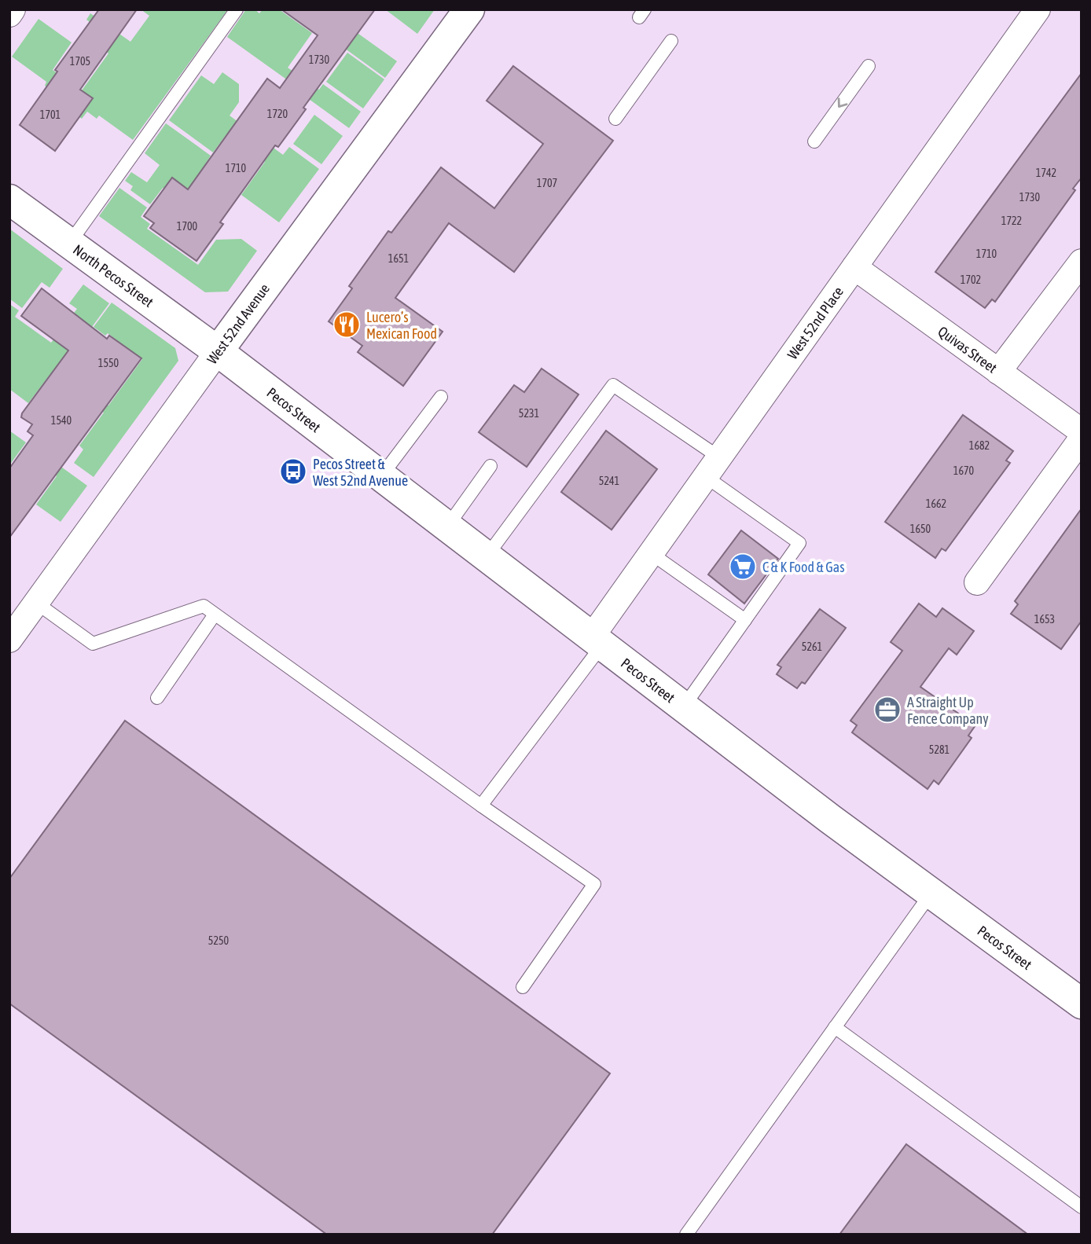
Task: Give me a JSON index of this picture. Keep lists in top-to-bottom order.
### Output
{
  "streets": {
    "main road": ["North Pecos Street", "West 52nd Avenue", "Pecos Street"],
    "street": ["West 52nd Place", "Quivas Street"]
  },
  "crossings": [
    ["North Pecos Street", "West 52nd Avenue"],
    ["North Pecos Street", "Pecos Street"],
    ["West 52nd Place", "Quivas Street"],
    ["West 52nd Place", "Pecos Street"],
    ["West 52nd Avenue", "Pecos Street"]
  ],
  "places": {
    "restaurant": ["Lucero’s Mexican Food"],
    "bus stop": ["Pecos Street & West 52nd Avenue"],
    "supermarket": ["C & K Food & Gas"],
    "office": ["A Straight Up Fence Company"]
  },
  "house_numbers": [
    "1730",
    "1705",
    "1720",
    "1701",
    "1710",
    "1742",
    "1707",
    "1730",
    "1722",
    "1700",
    "1710",
    "1651",
    "1702",
    "1550",
    "5231",
    "1540",
    "1682",
    "1670",
    "5241",
    "1662",
    "1650",
    "1653",
    "5261",
    "5281",
    "5250"
  ]
}
